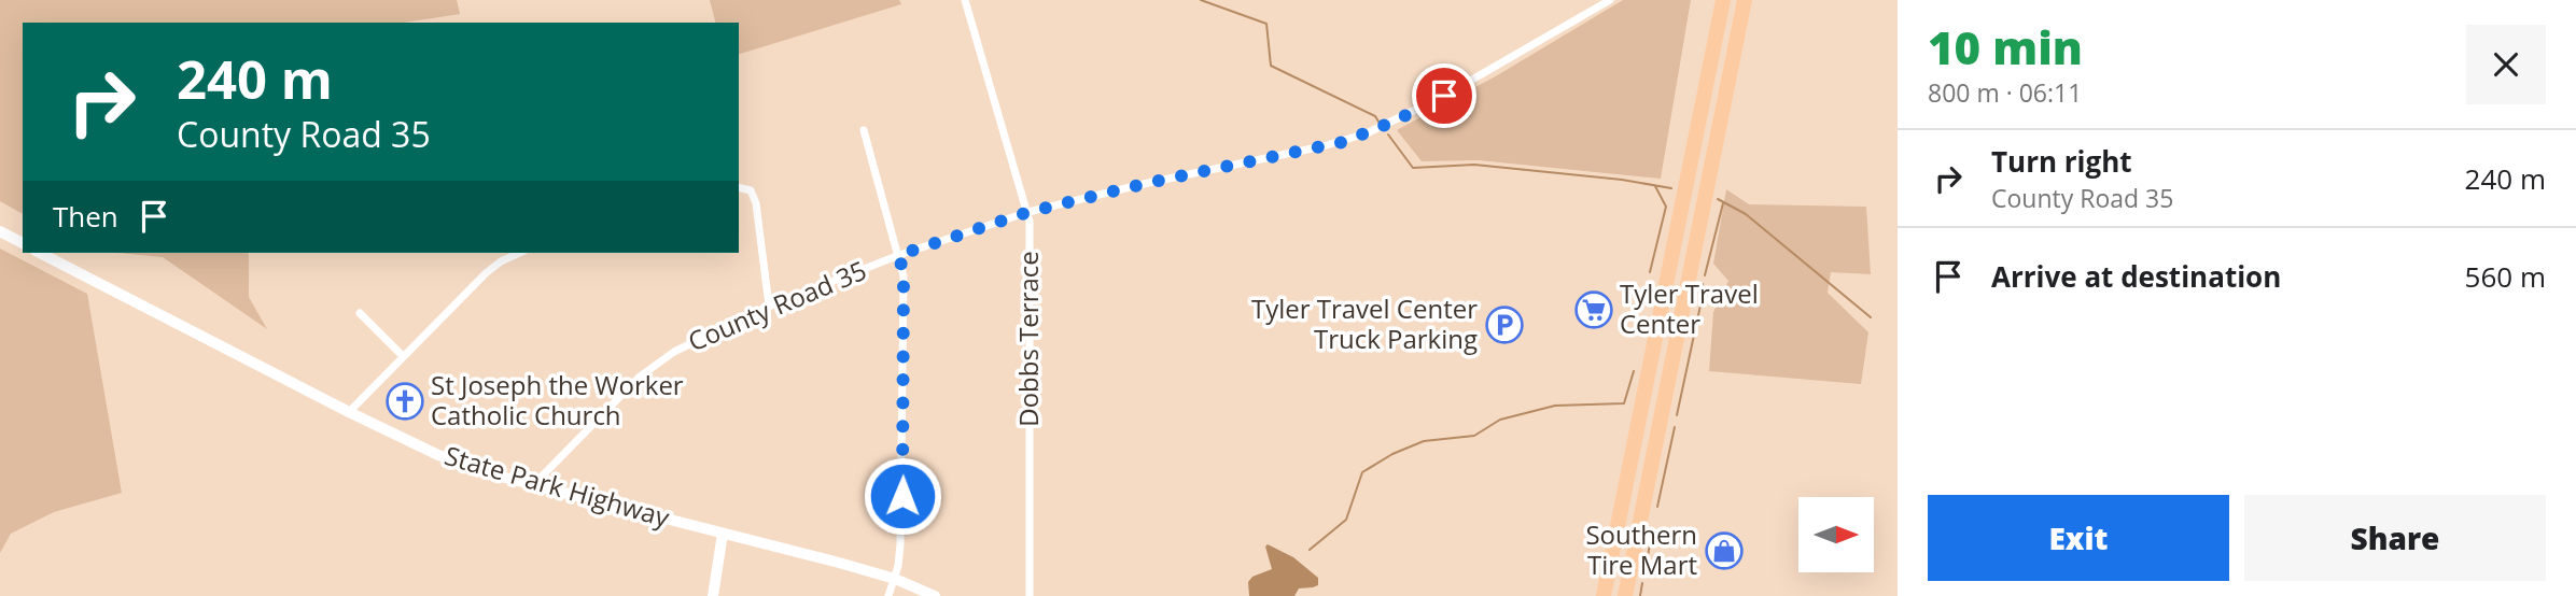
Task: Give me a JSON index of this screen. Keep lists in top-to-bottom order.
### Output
{
  "streets": {
    "main road": ["State Park Highway"],
    "street": ["County Road 35", "Dobbs Terrace"]
  },
  "crossings": [
    ["County Road 35", "Dobbs Terrace"],
    ["County Road 35", "State Park Highway"]
  ],
  "places": {
    "supermarket": ["Tyler Travel Center"],
    "parking": ["Tyler Travel Center Truck Parking"],
    "church": ["St Joseph the Worker Catholic Church"],
    "shop": ["Southern Tire Mart"]
  },
  "north": "right",
  "page": {
    "heading": ["10 min", "800 m · 06:11"],
    "turn": ["240 m", "County Road 35"],
    "list": [
      {
        "name": "Turn right",
        "note": "County Road 35",
        "value": "240 m"
      },
      {
        "name": "Arrive at destination",
        "value": "560 m"
      }
    ],
    "then": "Then",
    "buttons": ["Exit", "Share"]
  }
}
